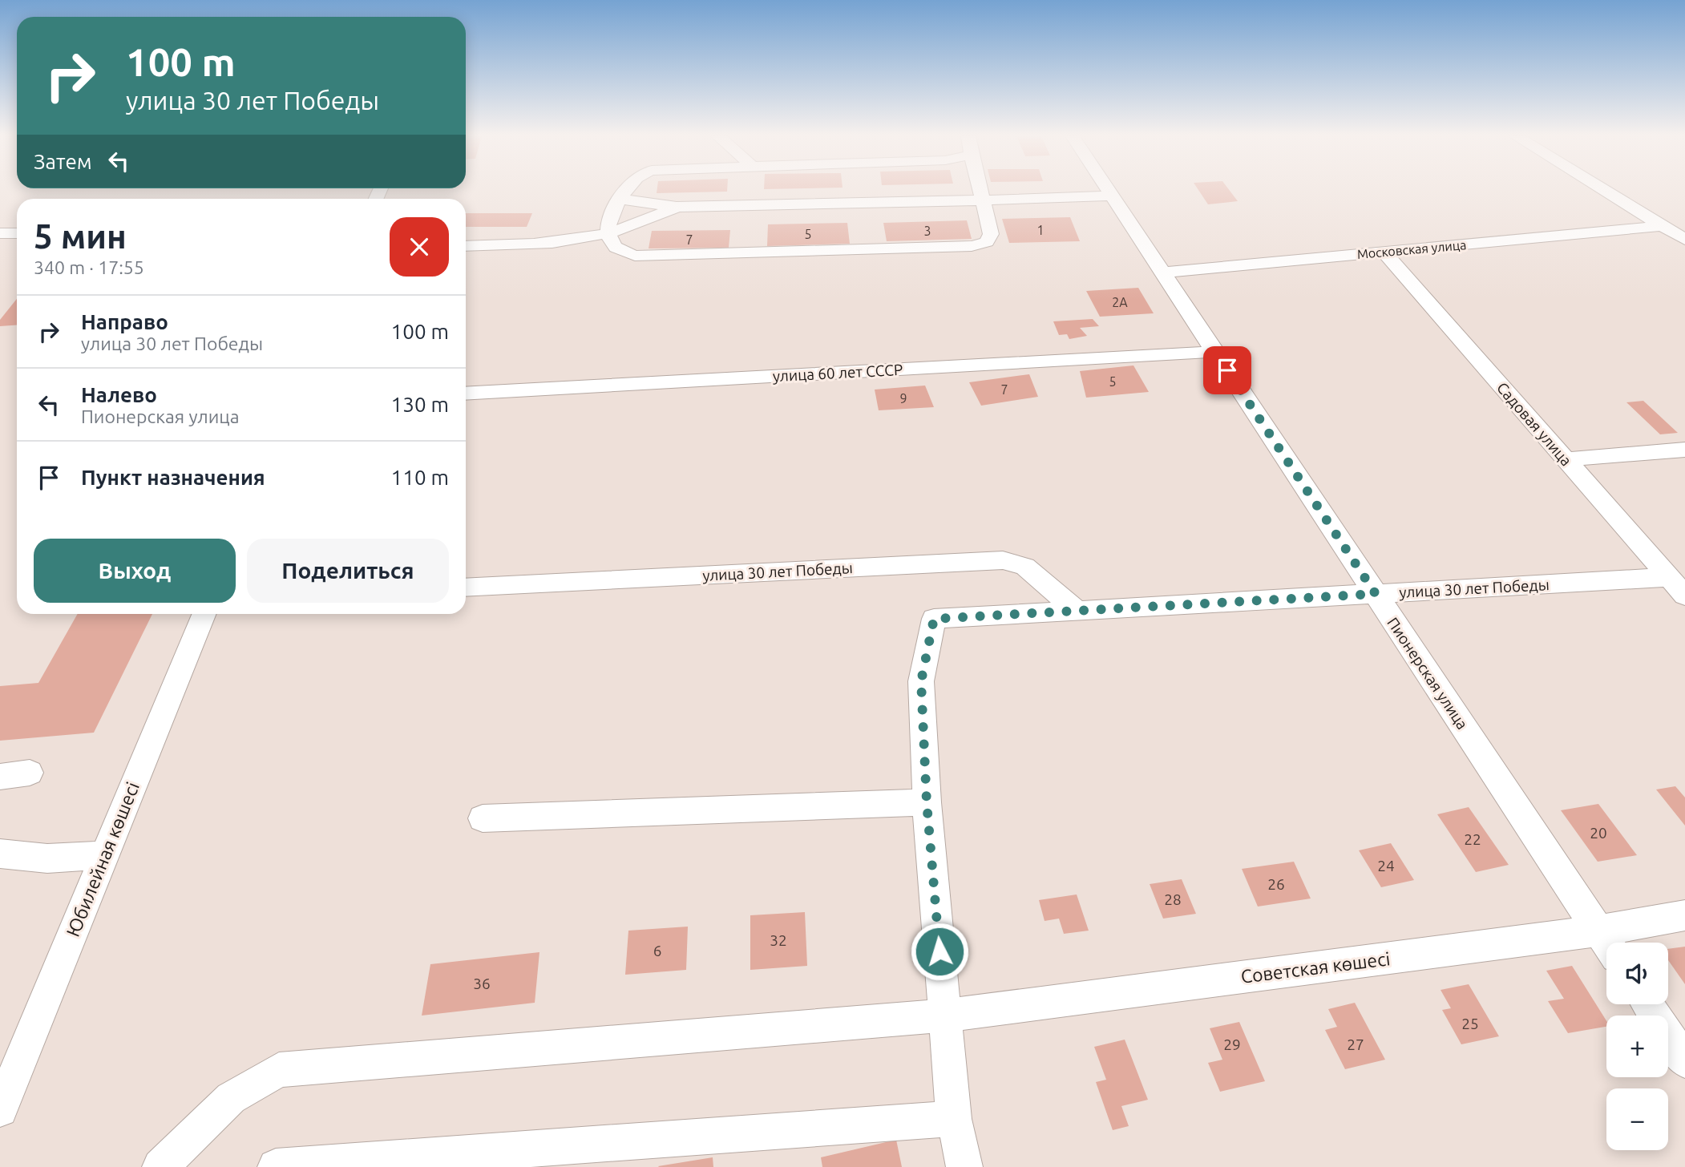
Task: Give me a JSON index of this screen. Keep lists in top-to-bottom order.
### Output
{
  "streets": {
    "street": [
      "Московская улица",
      "улица 60 лет СССР",
      "Садовая улица",
      "улица 30 лет Победы",
      "Пионерская улица",
      "Юбилейная көшесі",
      "Советская көшесі"
    ]
  },
  "crossings": [
    ["Московская улица", "Садовая улица"],
    ["Московская улица", "Пионерская улица"],
    ["улица 60 лет СССР", "Пионерская улица"],
    ["Садовая улица", "улица 30 лет Победы"],
    ["улица 30 лет Победы", "Пионерская улица"],
    ["Пионерская улица", "Советская көшесі"]
  ],
  "house_numbers": [
    "1",
    "3",
    "5",
    "7",
    "2А",
    "5",
    "7",
    "9",
    "20",
    "22",
    "24",
    "26",
    "28",
    "32",
    "6",
    "36",
    "25",
    "29",
    "27"
  ],
  "page": {
    "turn": ["100 m", "улица 30 лет Победы"],
    "then": "Затем",
    "heading": ["5 мин", "340 m · 17:55"],
    "list": [
      {
        "name": "Направо",
        "note": "улица 30 лет Победы",
        "value": "100 m"
      },
      {
        "name": "Налево",
        "note": "Пионерская улица",
        "value": "130 m"
      },
      {
        "name": "Пункт назначения",
        "value": "110 m"
      }
    ],
    "buttons": ["Выход", "Поделиться"],
    "map_buttons": ["+", "−"]
  }
}
